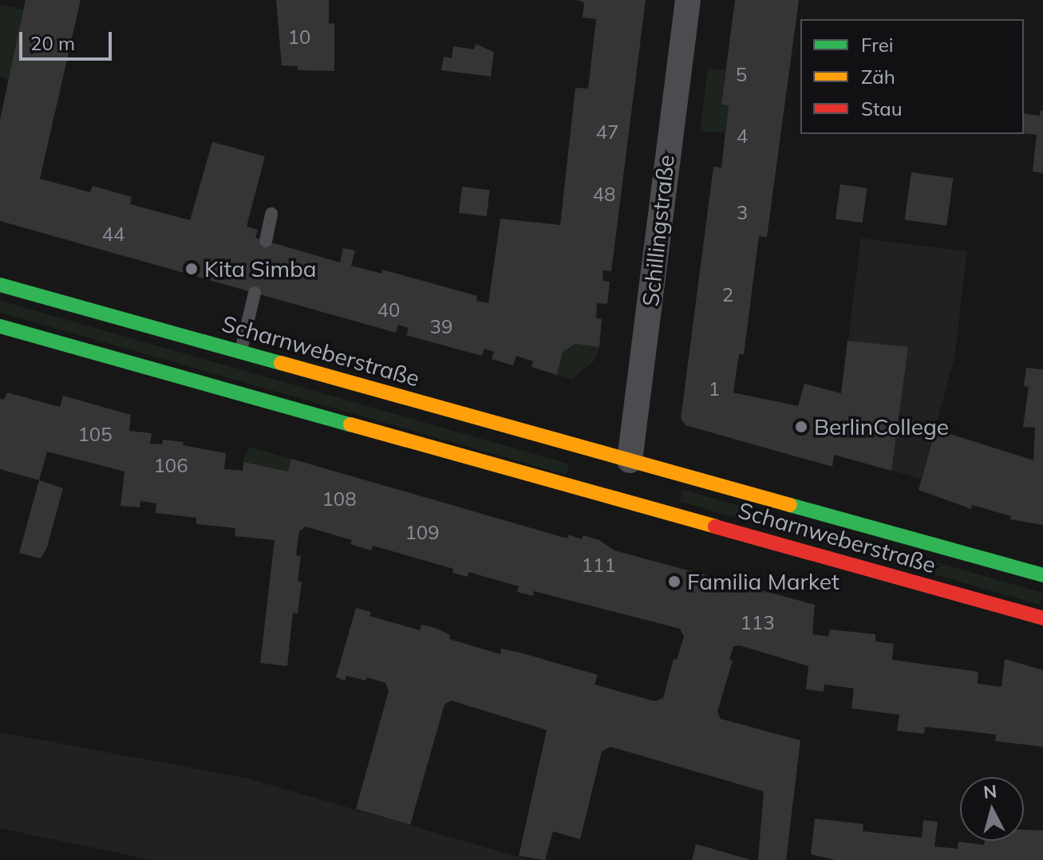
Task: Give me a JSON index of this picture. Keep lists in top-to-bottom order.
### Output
{
  "streets": {
    "main road": ["Scharnweberstraße"],
    "street": ["Schillingstraße"]
  },
  "crossings": [
    ["Schillingstraße", "Scharnweberstraße"]
  ],
  "places": ["Kita Simba", "BerlinCollege", "Familia Market"],
  "house_numbers": [
    "10",
    "5",
    "47",
    "4",
    "48",
    "3",
    "44",
    "2",
    "40",
    "39",
    "1",
    "105",
    "106",
    "108",
    "109",
    "111",
    "113"
  ],
  "legend": ["Frei", "Zäh", "Stau"],
  "scale_bar": "20 m",
  "north": "top"
}
